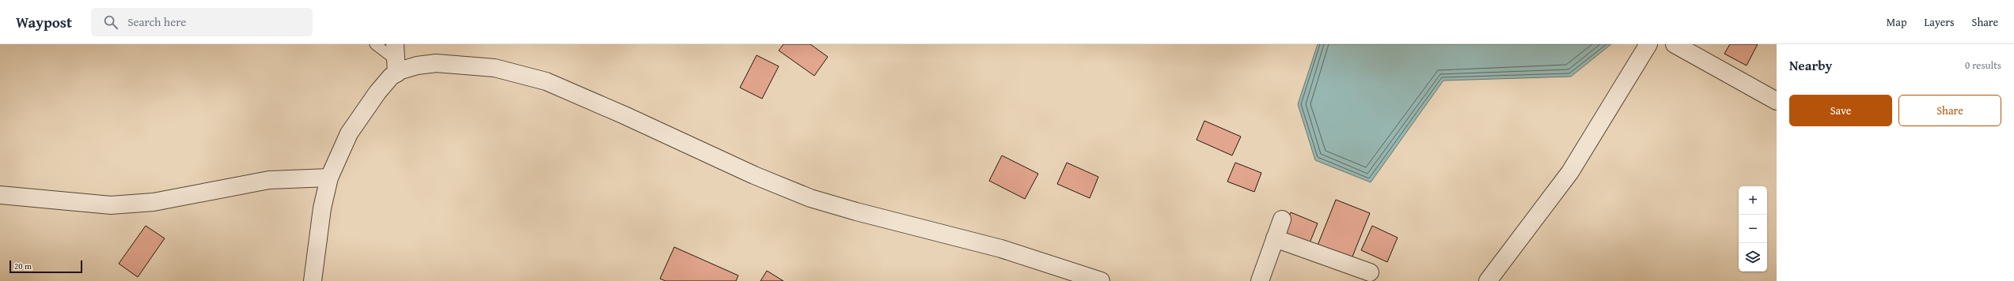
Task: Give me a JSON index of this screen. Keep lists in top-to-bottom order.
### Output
{
  "scale_bar": "20 m",
  "page": {
    "header": "Waypost",
    "search": "Search here",
    "nav": ["Map", "Layers", "Share"],
    "heading": ["Nearby", "0 results"],
    "buttons": ["Save", "Share"],
    "map_buttons": ["+", "−"],
    "scale": "20 m"
  }
}
